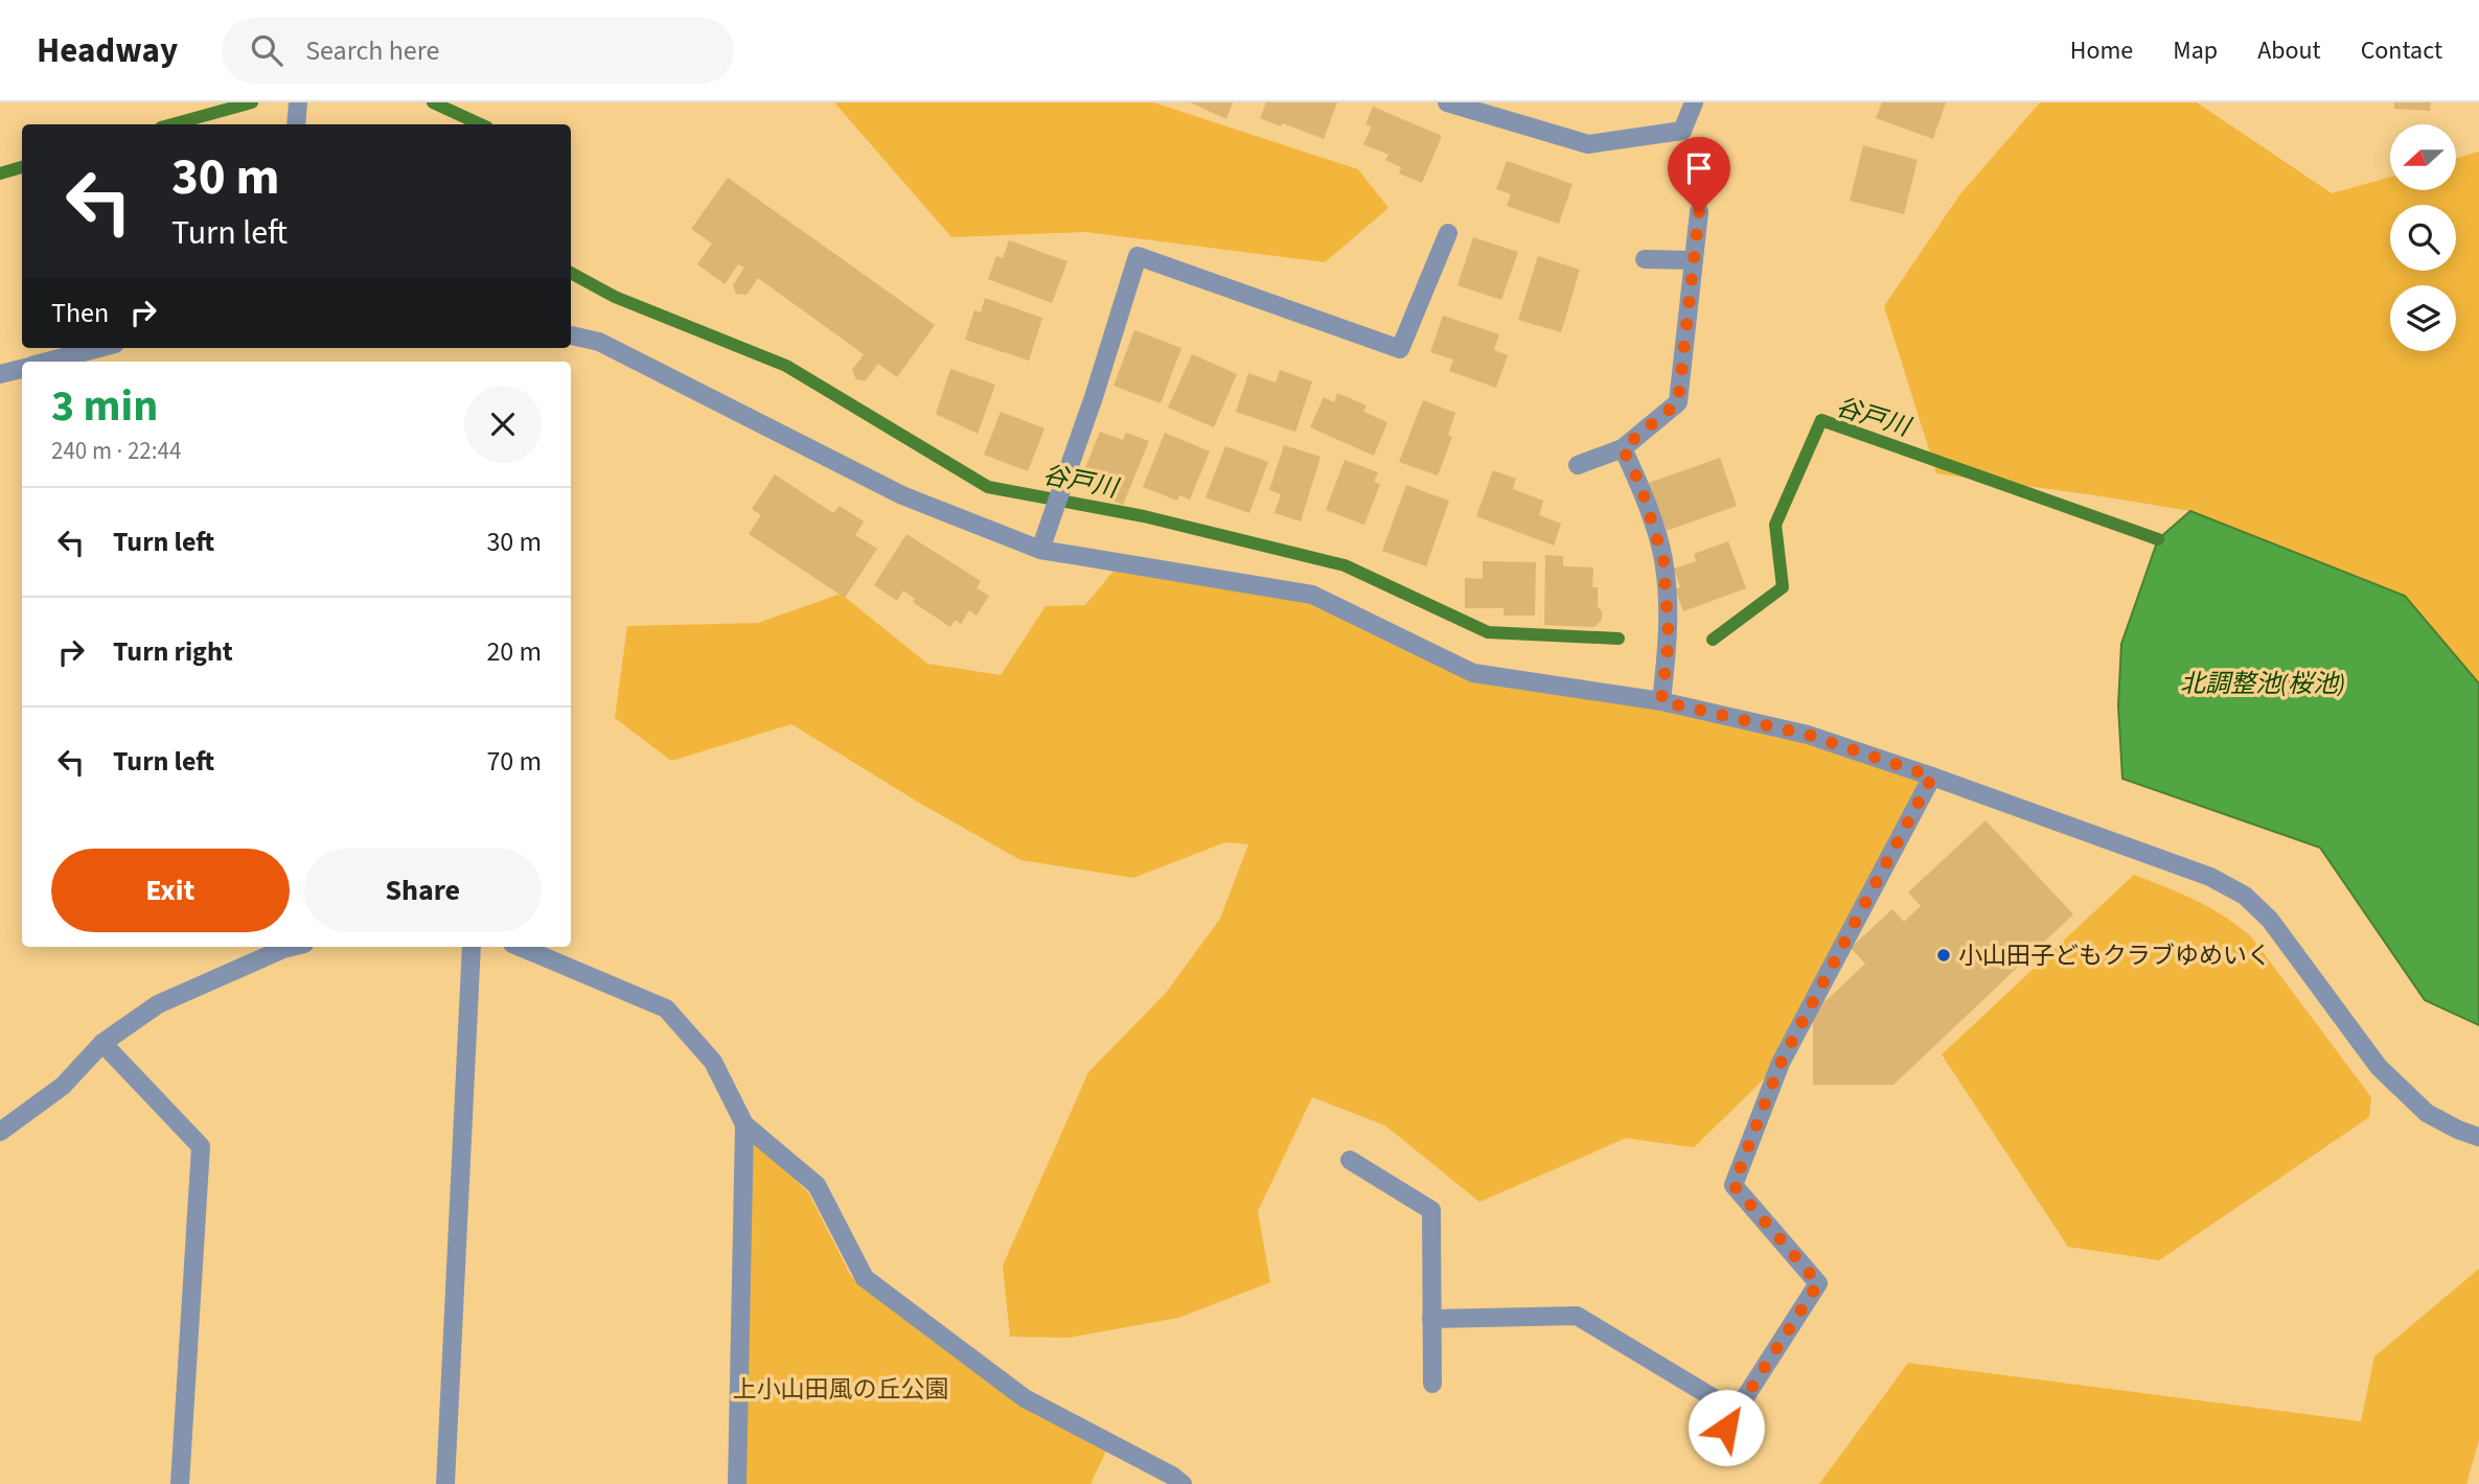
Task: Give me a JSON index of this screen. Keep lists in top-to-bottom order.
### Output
{
  "water": ["谷戸川", "北調整池(桜池)"],
  "parks": ["上小山田風の丘公園"],
  "places": ["小山田子どもクラブゆめいく"],
  "north": "left",
  "page": {
    "header": "Headway",
    "search": "Search here",
    "nav": [
      "Home",
      "Map",
      "About",
      "Contact"
    ],
    "turn": ["30 m", "Turn left"],
    "then": "Then",
    "heading": ["3 min", "240 m · 22:44"],
    "list": [
      {
        "name": "Turn left",
        "value": "30 m"
      },
      {
        "name": "Turn right",
        "value": "20 m"
      },
      {
        "name": "Turn left",
        "value": "70 m"
      }
    ],
    "buttons": ["Exit", "Share"]
  }
}
